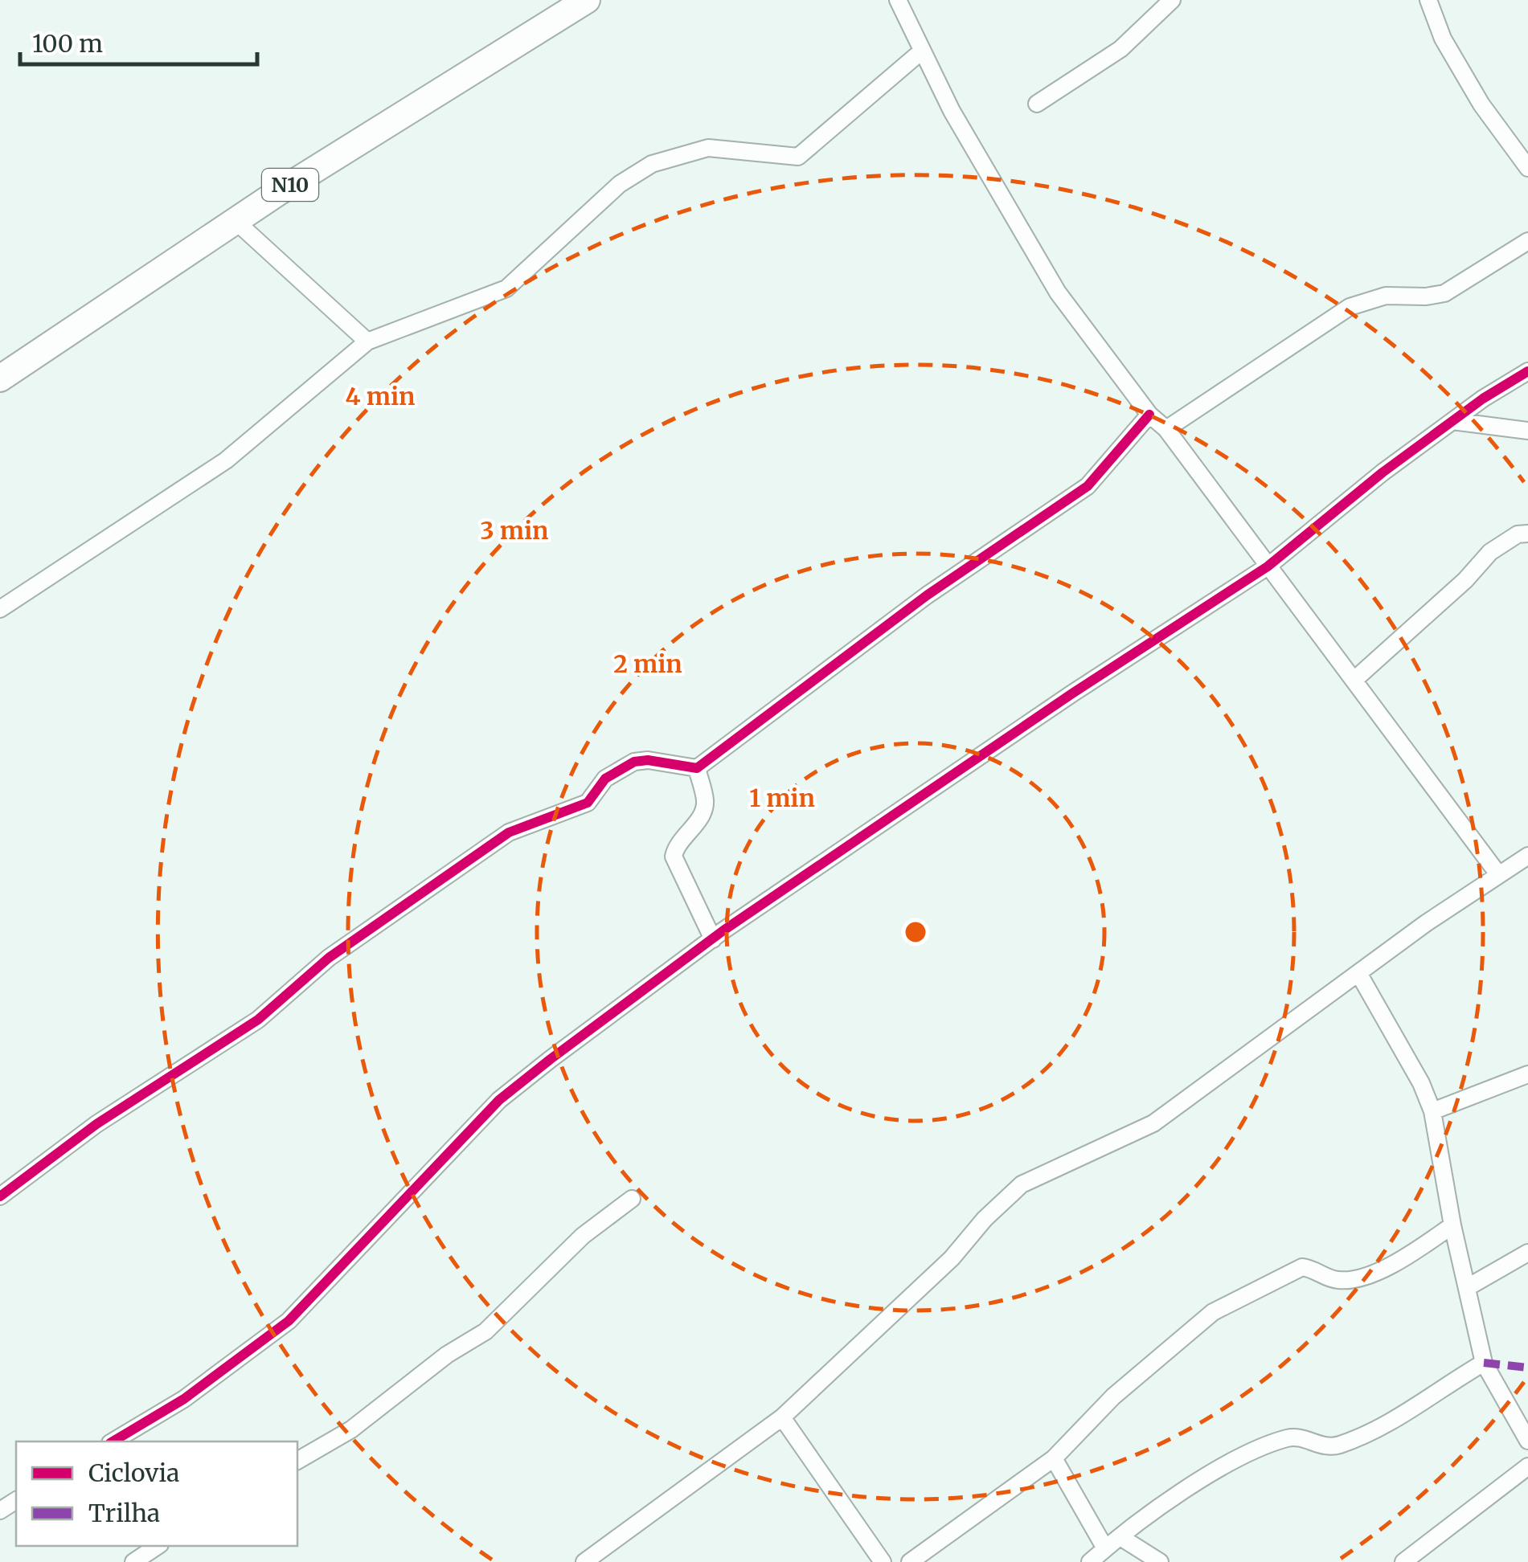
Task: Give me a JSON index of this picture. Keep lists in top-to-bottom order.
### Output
{
  "streets": {
    "main road": ["N10"]
  },
  "legend": ["Ciclovia", "Trilha"],
  "scale_bar": "100 m",
  "rings": [
    "4 min",
    "3 min",
    "2 min",
    "1 min"
  ]
}
